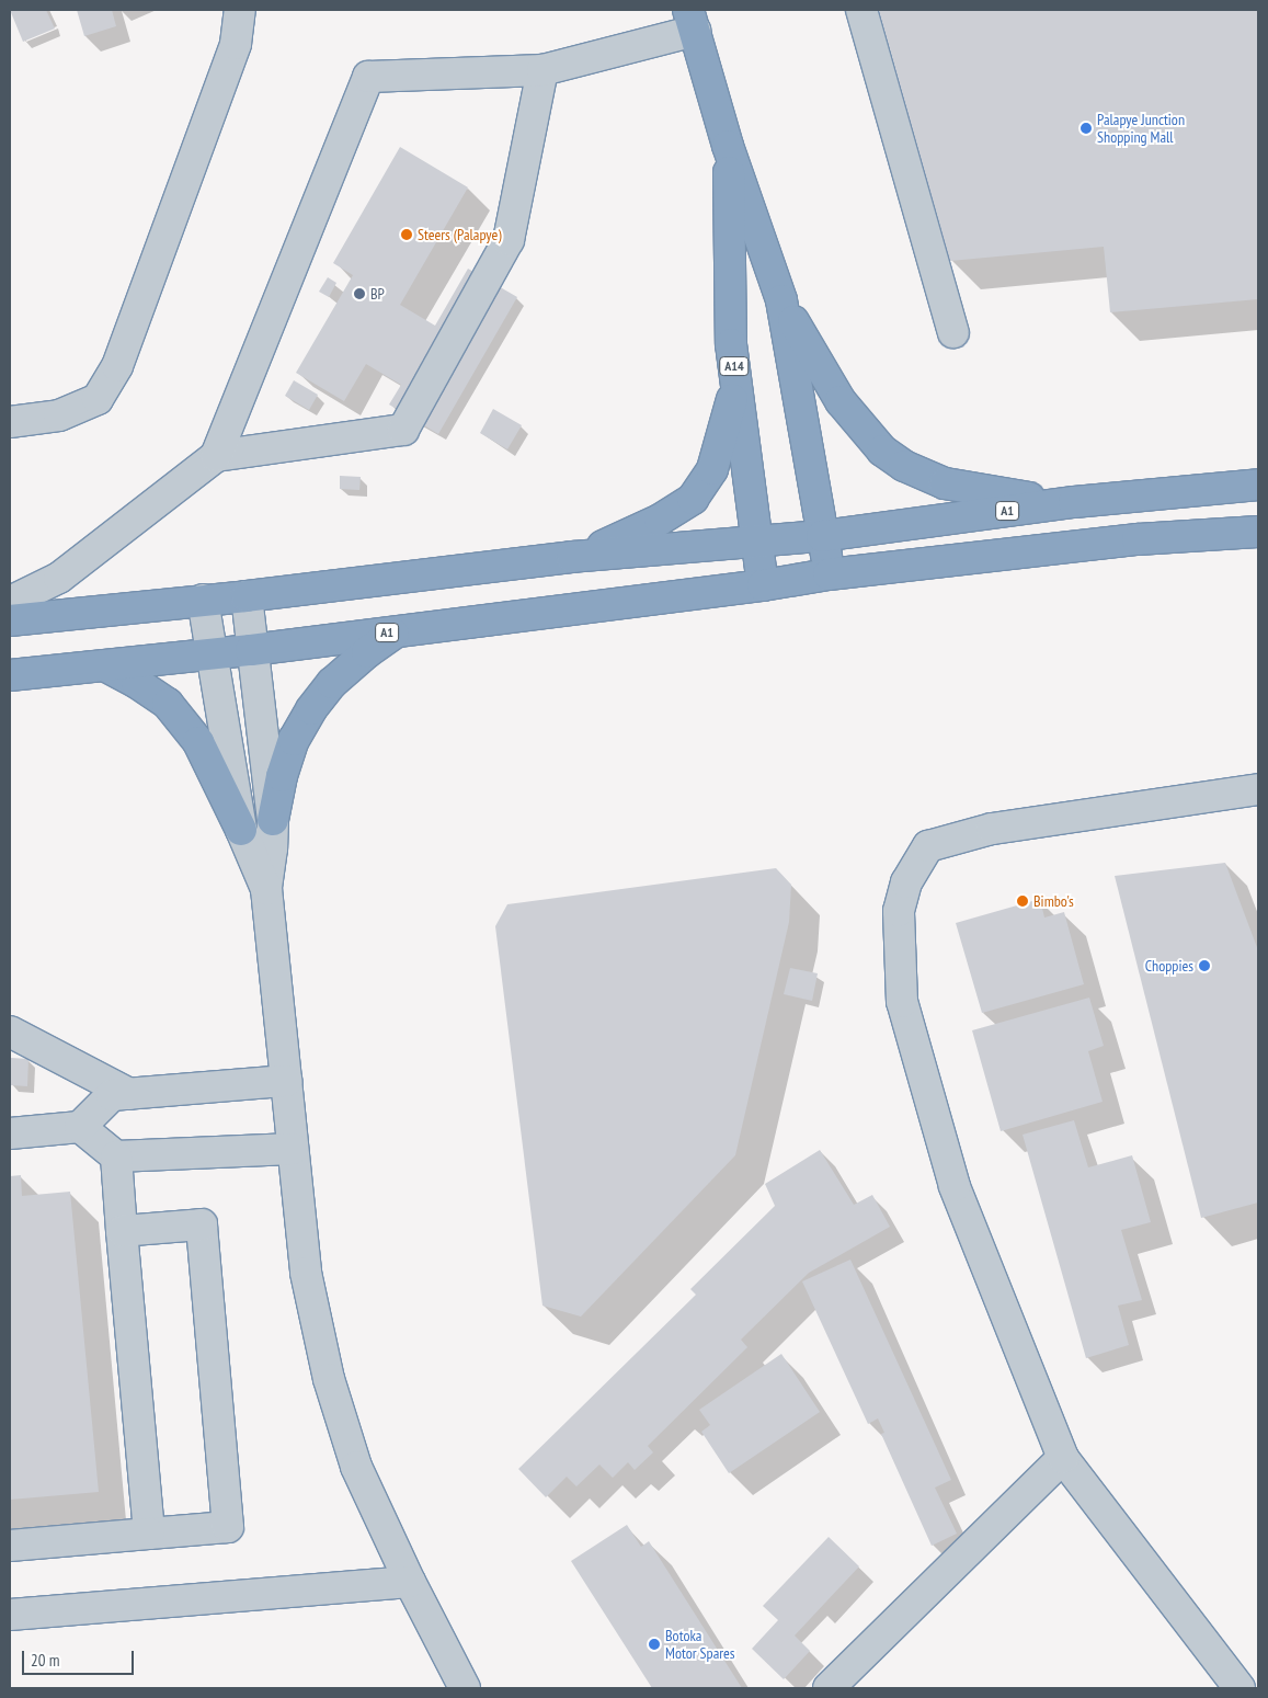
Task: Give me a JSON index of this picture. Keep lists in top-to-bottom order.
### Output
{
  "streets": {
    "highway": ["A14", "A1"]
  },
  "crossings": [
    ["A14", "A1"]
  ],
  "places": [
    "Palapye Junction Shopping Mall",
    "Steers (Palapye)",
    "BP",
    "Bimbo's",
    "Choppies",
    "Botoka Motor Spares"
  ],
  "scale_bar": "20 m"
}
